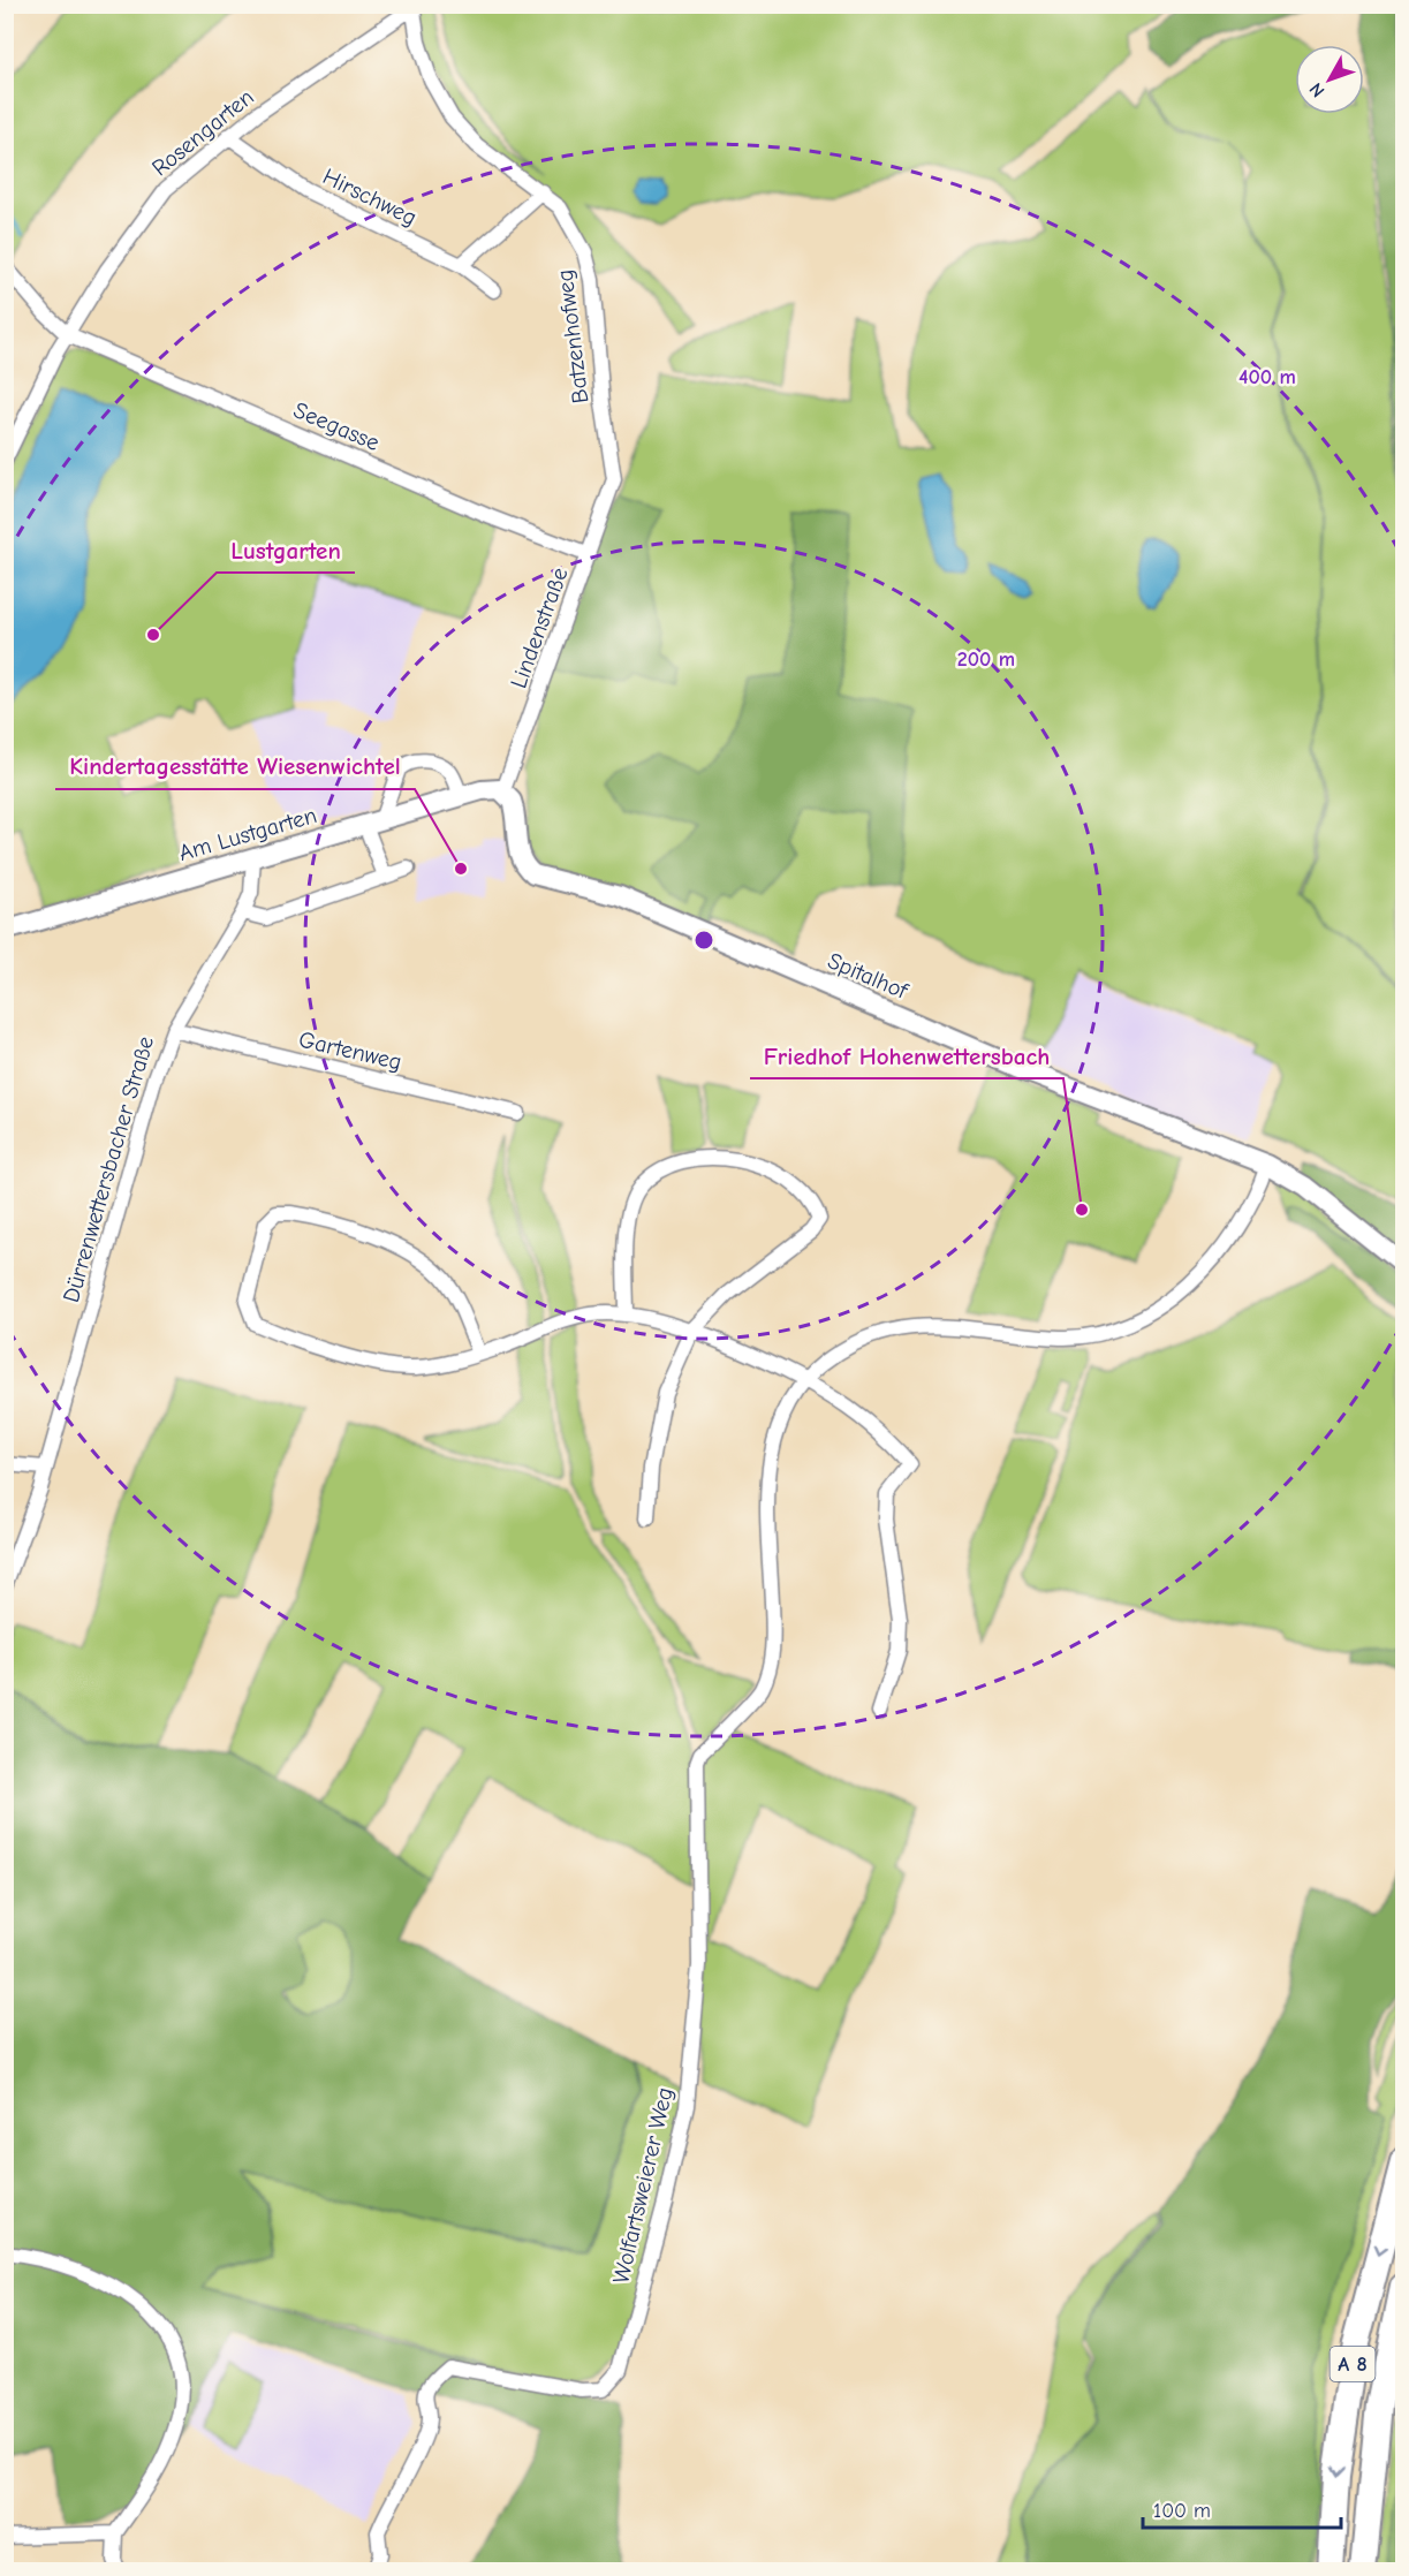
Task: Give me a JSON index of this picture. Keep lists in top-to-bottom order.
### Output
{
  "streets": {
    "highway": ["A 8"],
    "street": [
      "Rosengarten",
      "Hirschweg",
      "Batzenhofweg",
      "Seegasse",
      "Lindenstraße",
      "Am Lustgarten",
      "Spitalhof",
      "Gartenweg",
      "Dürrenwettersbacher Straße",
      "Wolfartsweierer Weg"
    ]
  },
  "crossings": [
    ["Rosengarten", "Hirschweg"],
    ["Rosengarten", "Batzenhofweg"],
    ["Rosengarten", "Seegasse"],
    ["Batzenhofweg", "Lindenstraße"],
    ["Seegasse", "Lindenstraße"],
    ["Lindenstraße", "Am Lustgarten"],
    ["Lindenstraße", "Spitalhof"],
    ["Am Lustgarten", "Spitalhof"],
    ["Am Lustgarten", "Dürrenwettersbacher Straße"],
    ["Gartenweg", "Dürrenwettersbacher Straße"]
  ],
  "places": ["Lustgarten", "Kindertagesstätte Wiesenwichtel", "Friedhof Hohenwettersbach"],
  "scale_bar": "100 m",
  "north": "bottom left",
  "rings": ["400 m", "200 m"]
}
